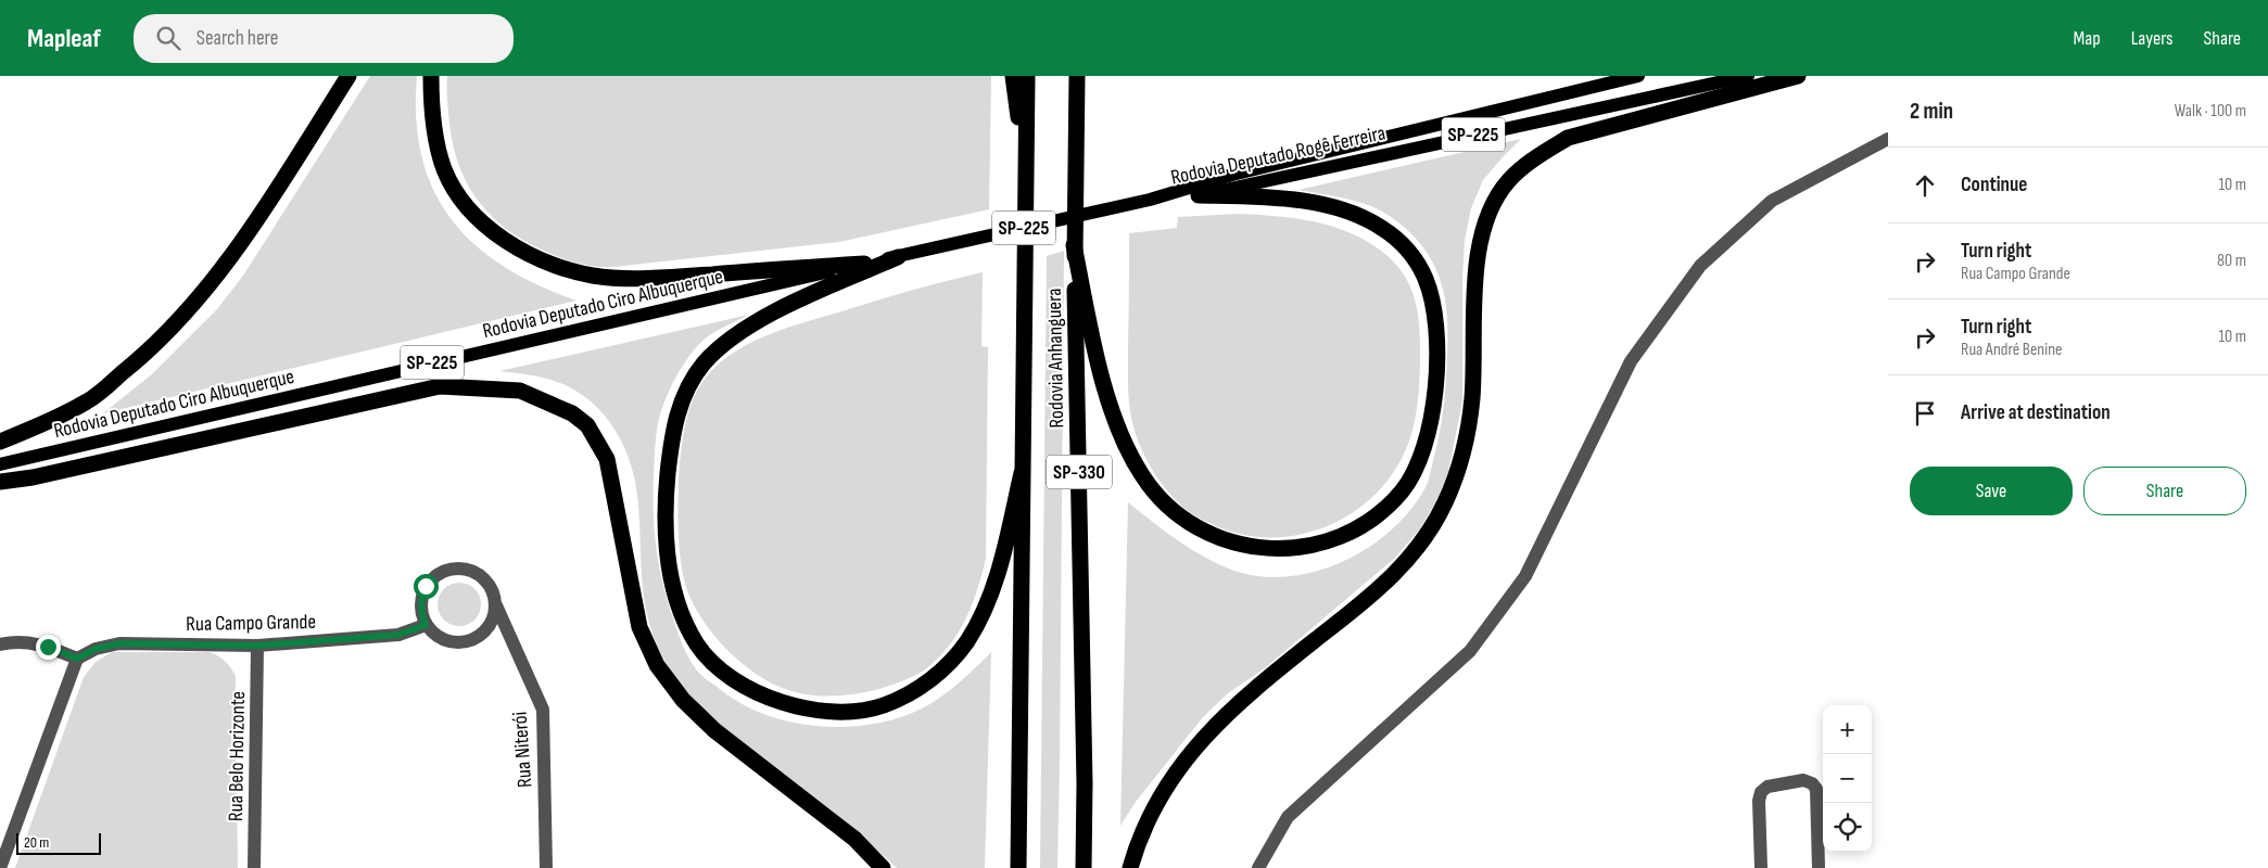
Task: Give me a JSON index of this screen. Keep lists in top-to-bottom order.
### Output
{
  "streets": {
    "highway": ["Rodovia Anhanguera", "SP-330"],
    "main road": ["SP-225", "Rodovia Deputado Rogê Ferreira", "Rodovia Deputado Ciro Albuquerque"],
    "street": ["Rua Campo Grande", "Rua Niterói", "Rua Belo Horizonte"]
  },
  "crossings": [
    ["SP-225", "Rodovia Deputado Rogê Ferreira"],
    ["SP-225", "Rodovia Deputado Ciro Albuquerque"],
    ["Rua Campo Grande", "Rua Niterói"],
    ["Rua Campo Grande", "Rua Belo Horizonte"]
  ],
  "scale_bar": "20 m",
  "page": {
    "header": "Mapleaf",
    "search": "Search here",
    "nav": ["Map", "Layers", "Share"],
    "heading": ["2 min", "Walk · 100 m"],
    "list": [
      ["Continue", "10 m"],
      ["Turn right", "Rua Campo Grande", "80 m"],
      ["Turn right", "Rua André Benine", "10 m"],
      "Arrive at destination"
    ],
    "buttons": ["Save", "Share"],
    "map_buttons": ["+", "−"],
    "scale": "20 m"
  }
}
